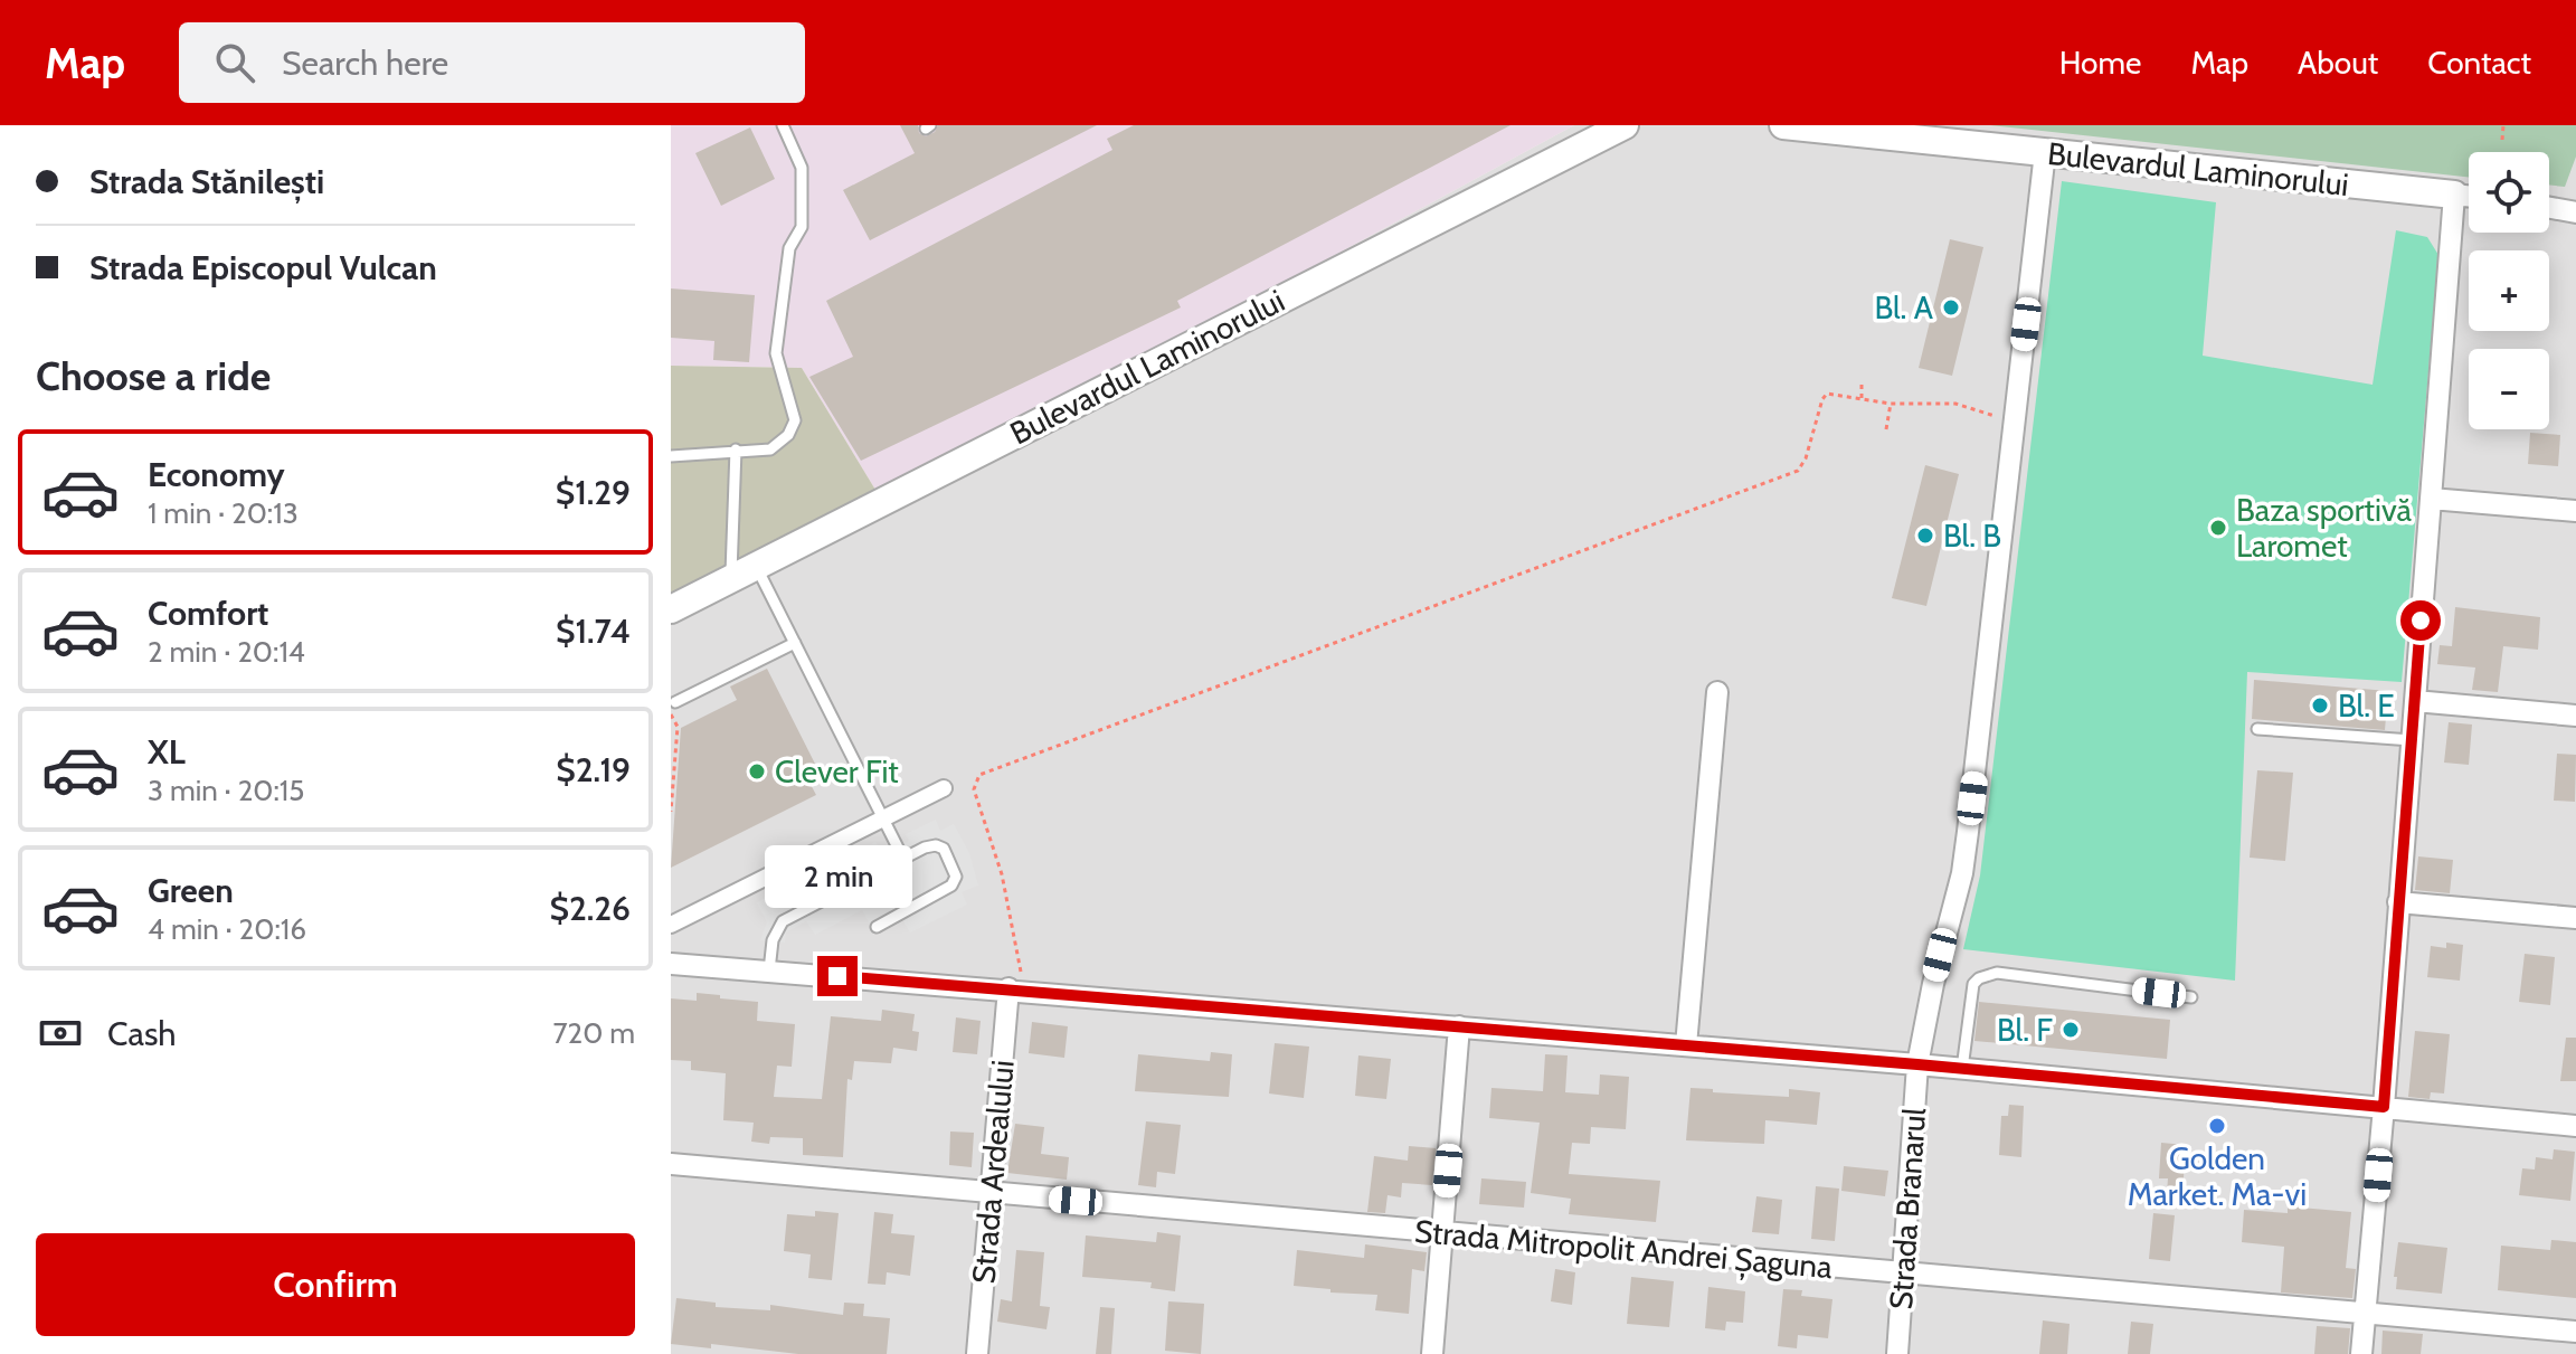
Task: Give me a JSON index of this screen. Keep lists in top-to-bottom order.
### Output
{
  "streets": {
    "street": [
      "Bulevardul Laminorului",
      "Strada Ardealului",
      "Strada Branarul",
      "Strada Mitropolit Andrei Șaguna"
    ]
  },
  "crossings": [
    ["Bulevardul Laminorului", "Strada Branarul"],
    ["Strada Ardealului", "Strada Mitropolit Andrei Șaguna"],
    ["Strada Branarul", "Strada Mitropolit Andrei Șaguna"]
  ],
  "places": [
    "Bl. A",
    "Baza sportivă Laromet",
    "Bl. B",
    "Bl. E",
    "Clever Fit",
    "Bl. F",
    "Golden Market. Ma-vi"
  ],
  "page": {
    "header": "Map",
    "search": "Search here",
    "nav": [
      "Home",
      "Map",
      "About",
      "Contact"
    ],
    "banner": ["Strada Stănilești", "Strada Episcopul Vulcan"],
    "map_buttons": ["+", "−"],
    "heading": "Choose a ride",
    "list": [
      {
        "name": "Economy",
        "note": "1 min · 20:13",
        "value": "$1.29"
      },
      {
        "name": "Comfort",
        "note": "2 min · 20:14",
        "value": "$1.74"
      },
      {
        "name": "XL",
        "note": "3 min · 20:15",
        "value": "$2.19"
      },
      {
        "name": "Green",
        "note": "4 min · 20:16",
        "value": "$2.26"
      }
    ],
    "bubble": "2 min",
    "pay": ["Cash", "720 m"],
    "buttons": "Confirm"
  }
}
